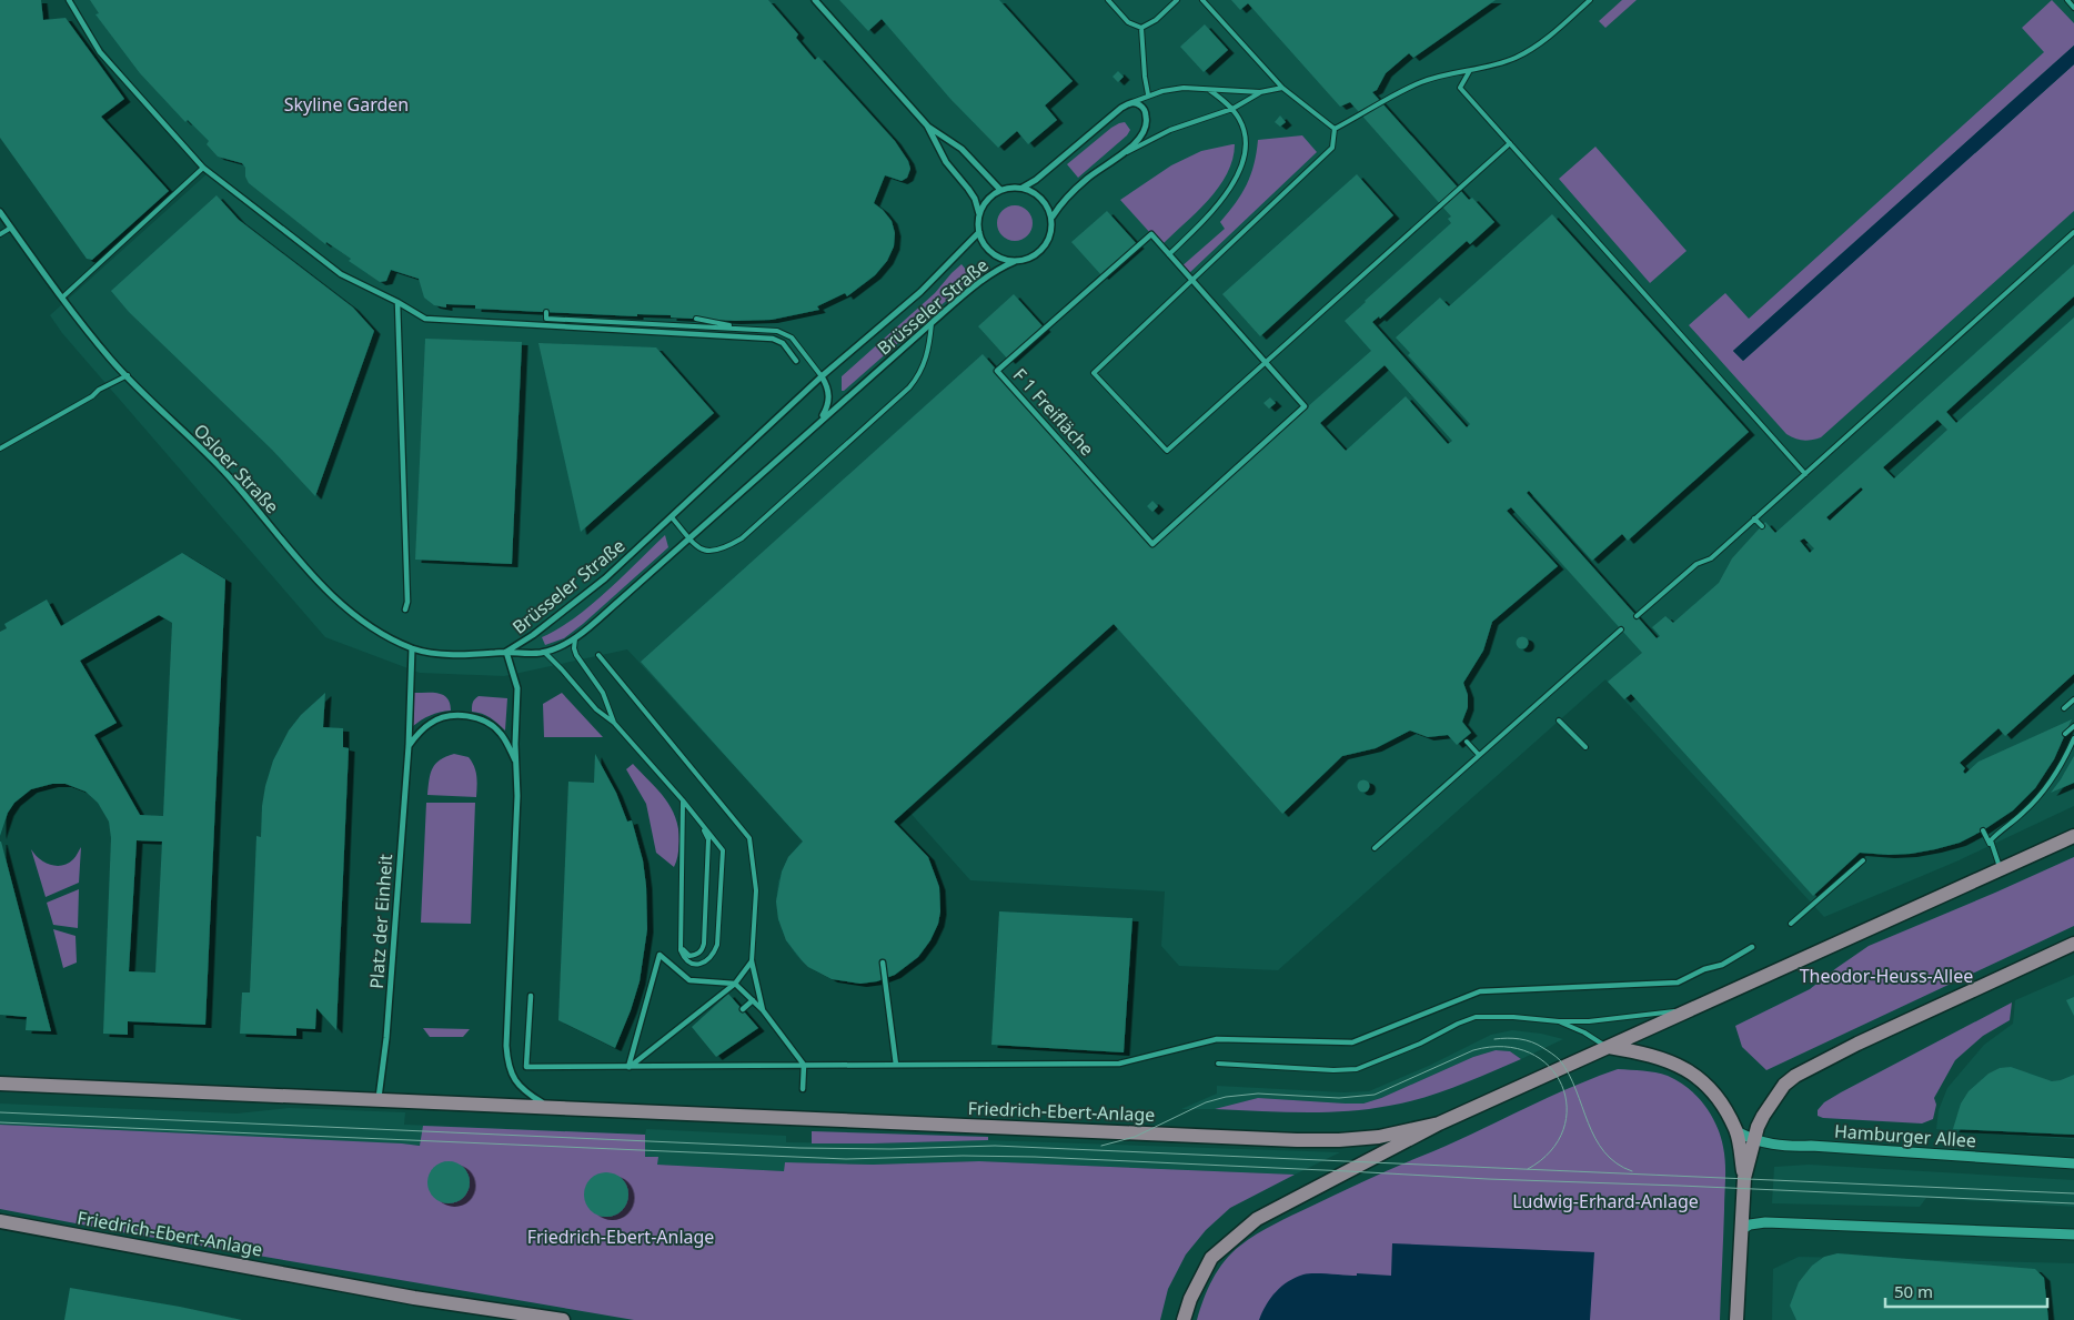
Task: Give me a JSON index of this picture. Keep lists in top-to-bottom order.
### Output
{
  "streets": {
    "main road": ["Friedrich-Ebert-Anlage"],
    "street": [
      "Brüsseler Straße",
      "F 1 Freifläche",
      "Osloer Straße",
      "Platz der Einheit",
      "Hamburger Allee"
    ]
  },
  "crossings": [
    ["Brüsseler Straße", "Osloer Straße"],
    ["Osloer Straße", "Platz der Einheit"],
    ["Platz der Einheit", "Friedrich-Ebert-Anlage"]
  ],
  "parks": [
    "Skyline Garden",
    "Theodor-Heuss-Allee",
    "Ludwig-Erhard-Anlage",
    "Friedrich-Ebert-Anlage"
  ],
  "scale_bar": "50 m"
}
